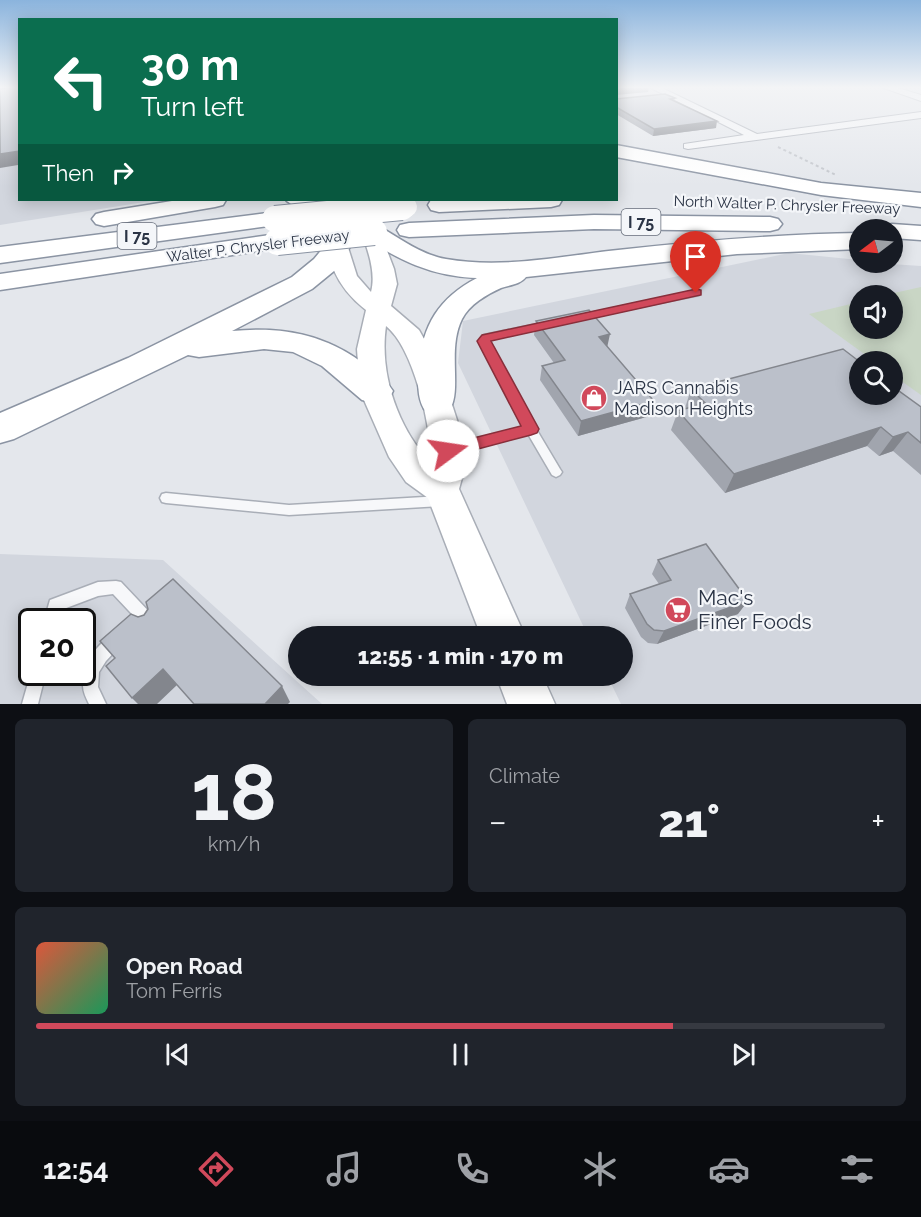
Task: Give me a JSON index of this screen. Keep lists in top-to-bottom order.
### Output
{
  "streets": {
    "highway": ["North Walter P. Chrysler Freeway", "I 75", "Walter P. Chrysler Freeway"]
  },
  "crossings": [
    ["I 75", "Walter P. Chrysler Freeway"]
  ],
  "places": {
    "shop": ["JARS Cannabis Madison Heights"],
    "supermarket": ["Mac's Finer Foods"]
  },
  "north": "left",
  "page": {
    "turn": ["30 m", "Turn left"],
    "then": "Then",
    "limit": "20",
    "trip": "12:55 · 1 min · 170 m",
    "tile": [
      ["18", "km/h"],
      "Climate"
    ],
    "heat": ["−", "21°", "+"],
    "song": ["Open Road", "Tom Ferris"],
    "tabs": "12:54"
  }
}
